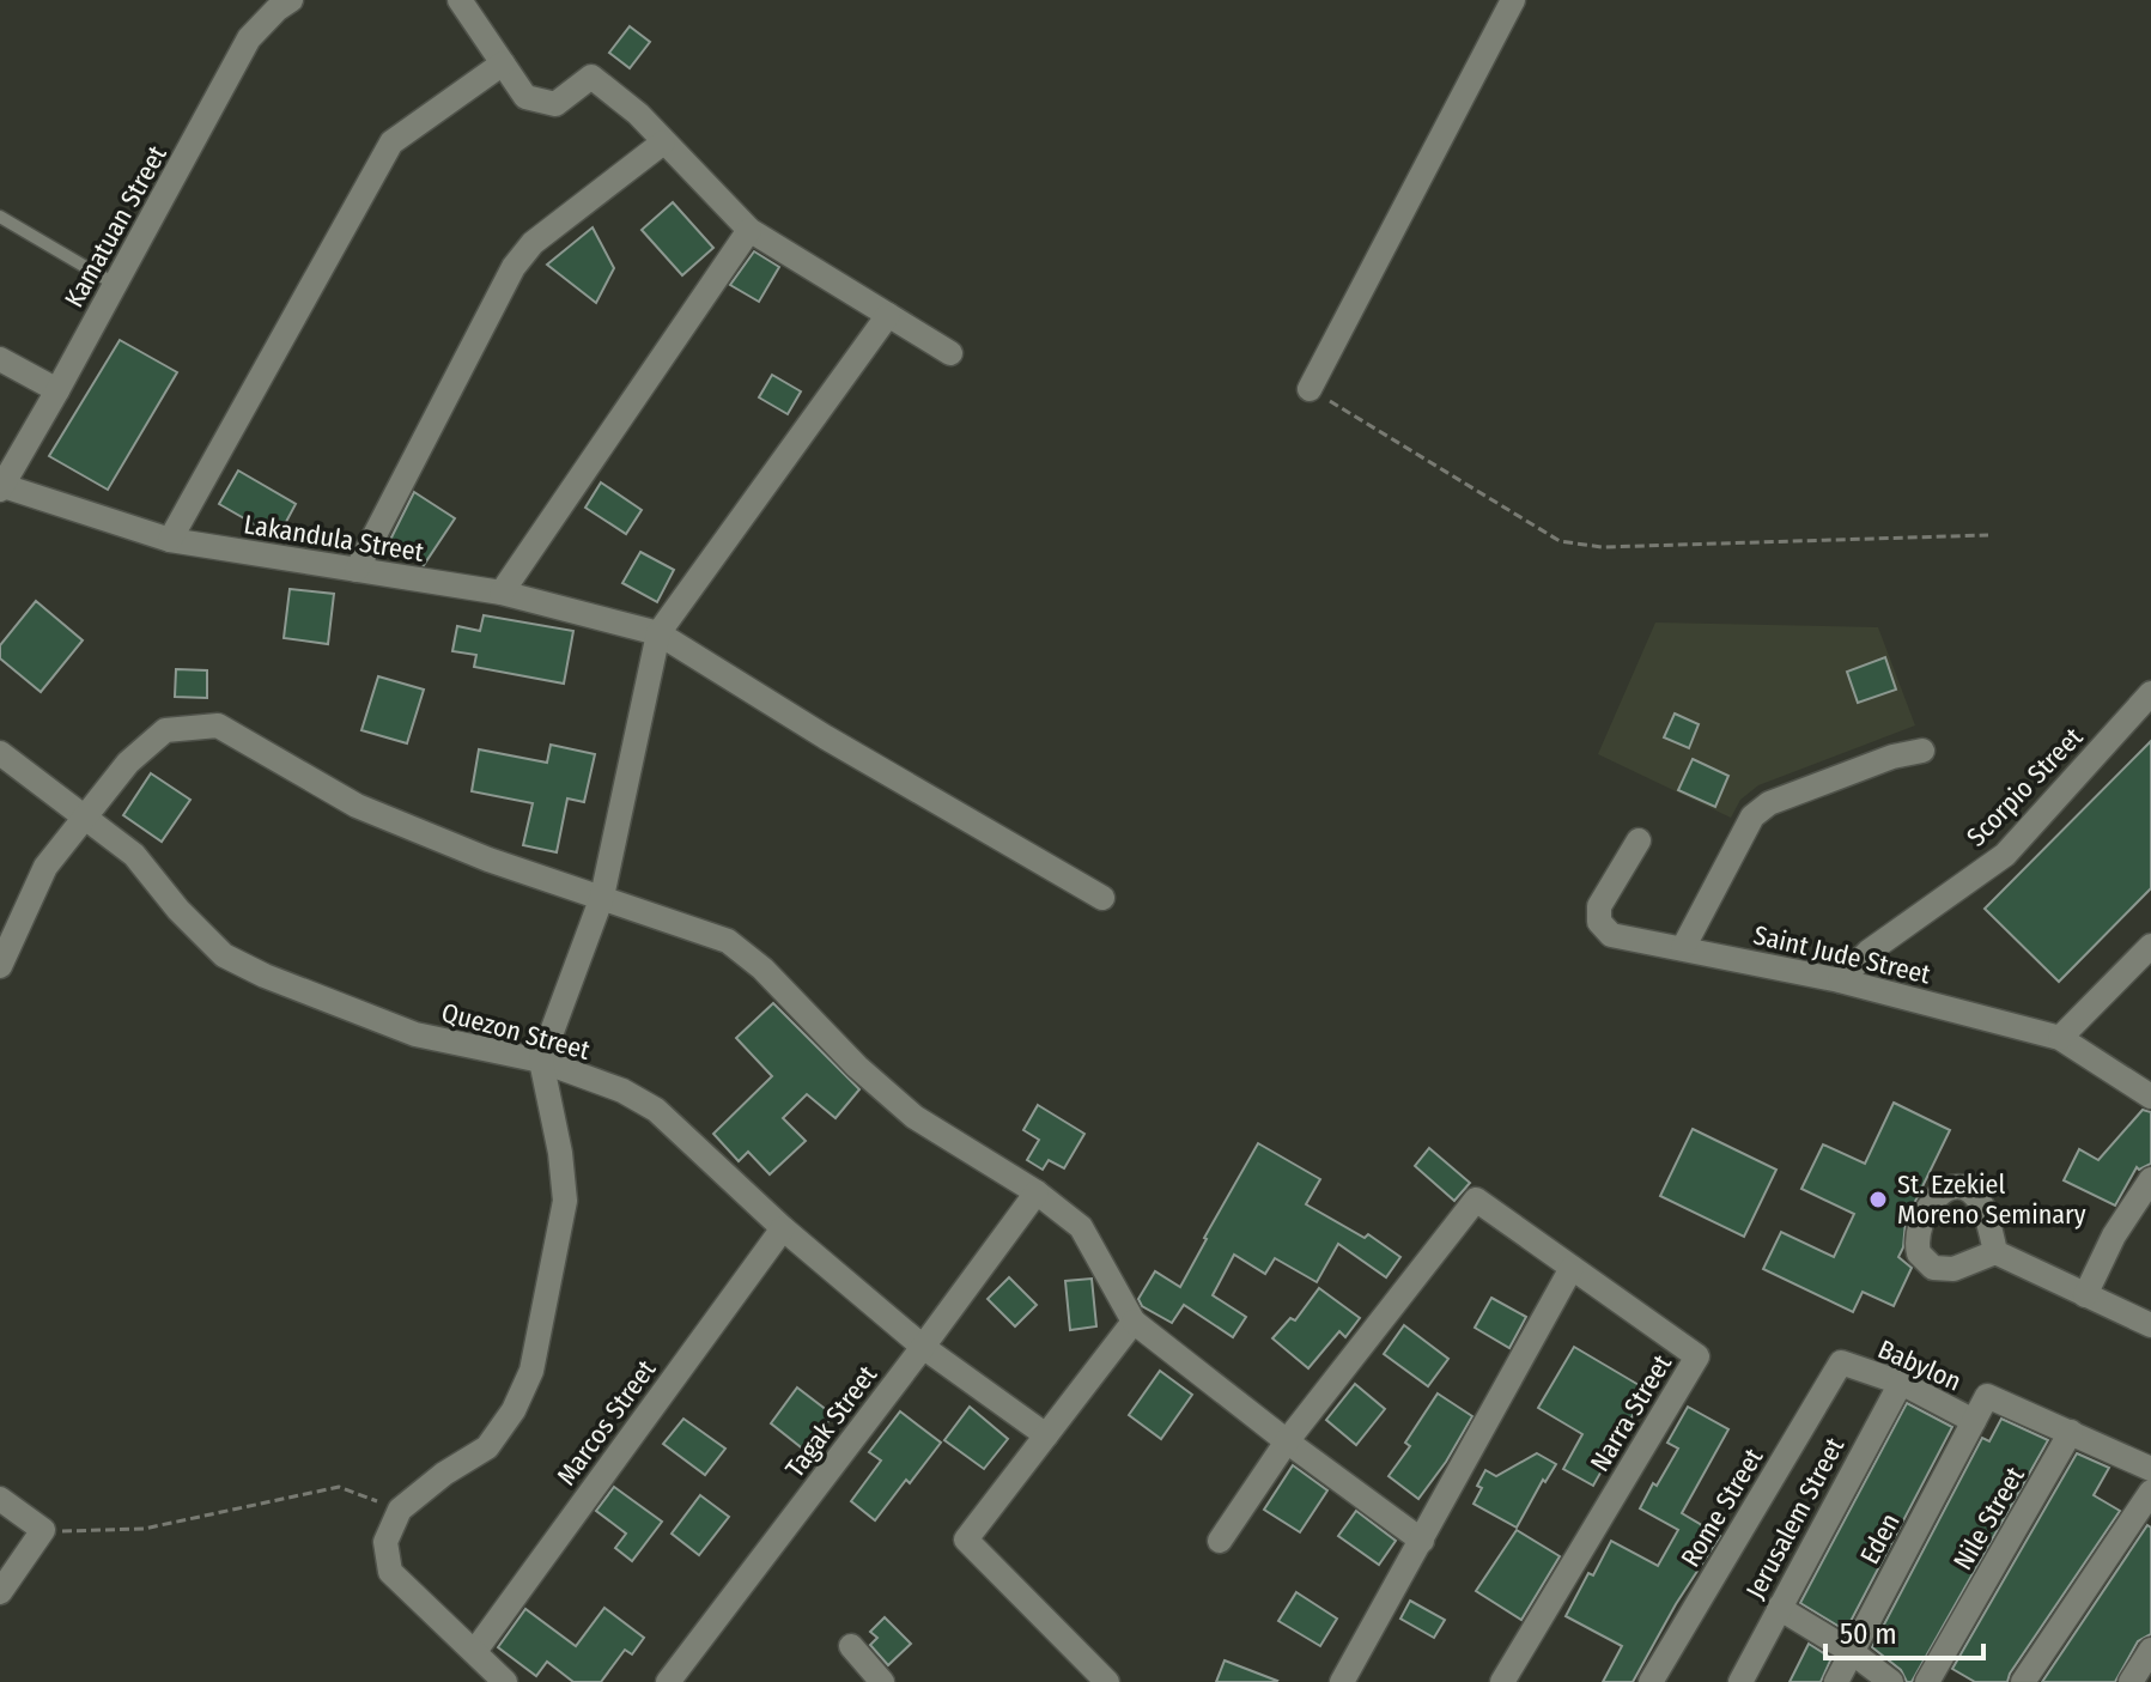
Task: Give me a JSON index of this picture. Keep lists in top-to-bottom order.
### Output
{
  "streets": {
    "street": [
      "Kamatuan Street",
      "Lakandula Street",
      "Scorpio Street",
      "Saint Jude Street",
      "Quezon Street",
      "Babylon",
      "Narra Street",
      "Tagak Street",
      "Marcos Street",
      "Rome Street",
      "Jerusalem Street",
      "Nile Street",
      "Eden"
    ]
  },
  "crossings": [
    ["Kamatuan Street", "Lakandula Street"],
    ["Scorpio Street", "Saint Jude Street"],
    ["Quezon Street", "Tagak Street"],
    ["Quezon Street", "Marcos Street"],
    ["Babylon", "Rome Street"],
    ["Babylon", "Jerusalem Street"],
    ["Babylon", "Eden"]
  ],
  "places": ["St. Ezekiel Moreno Seminary"],
  "scale_bar": "50 m"
}
